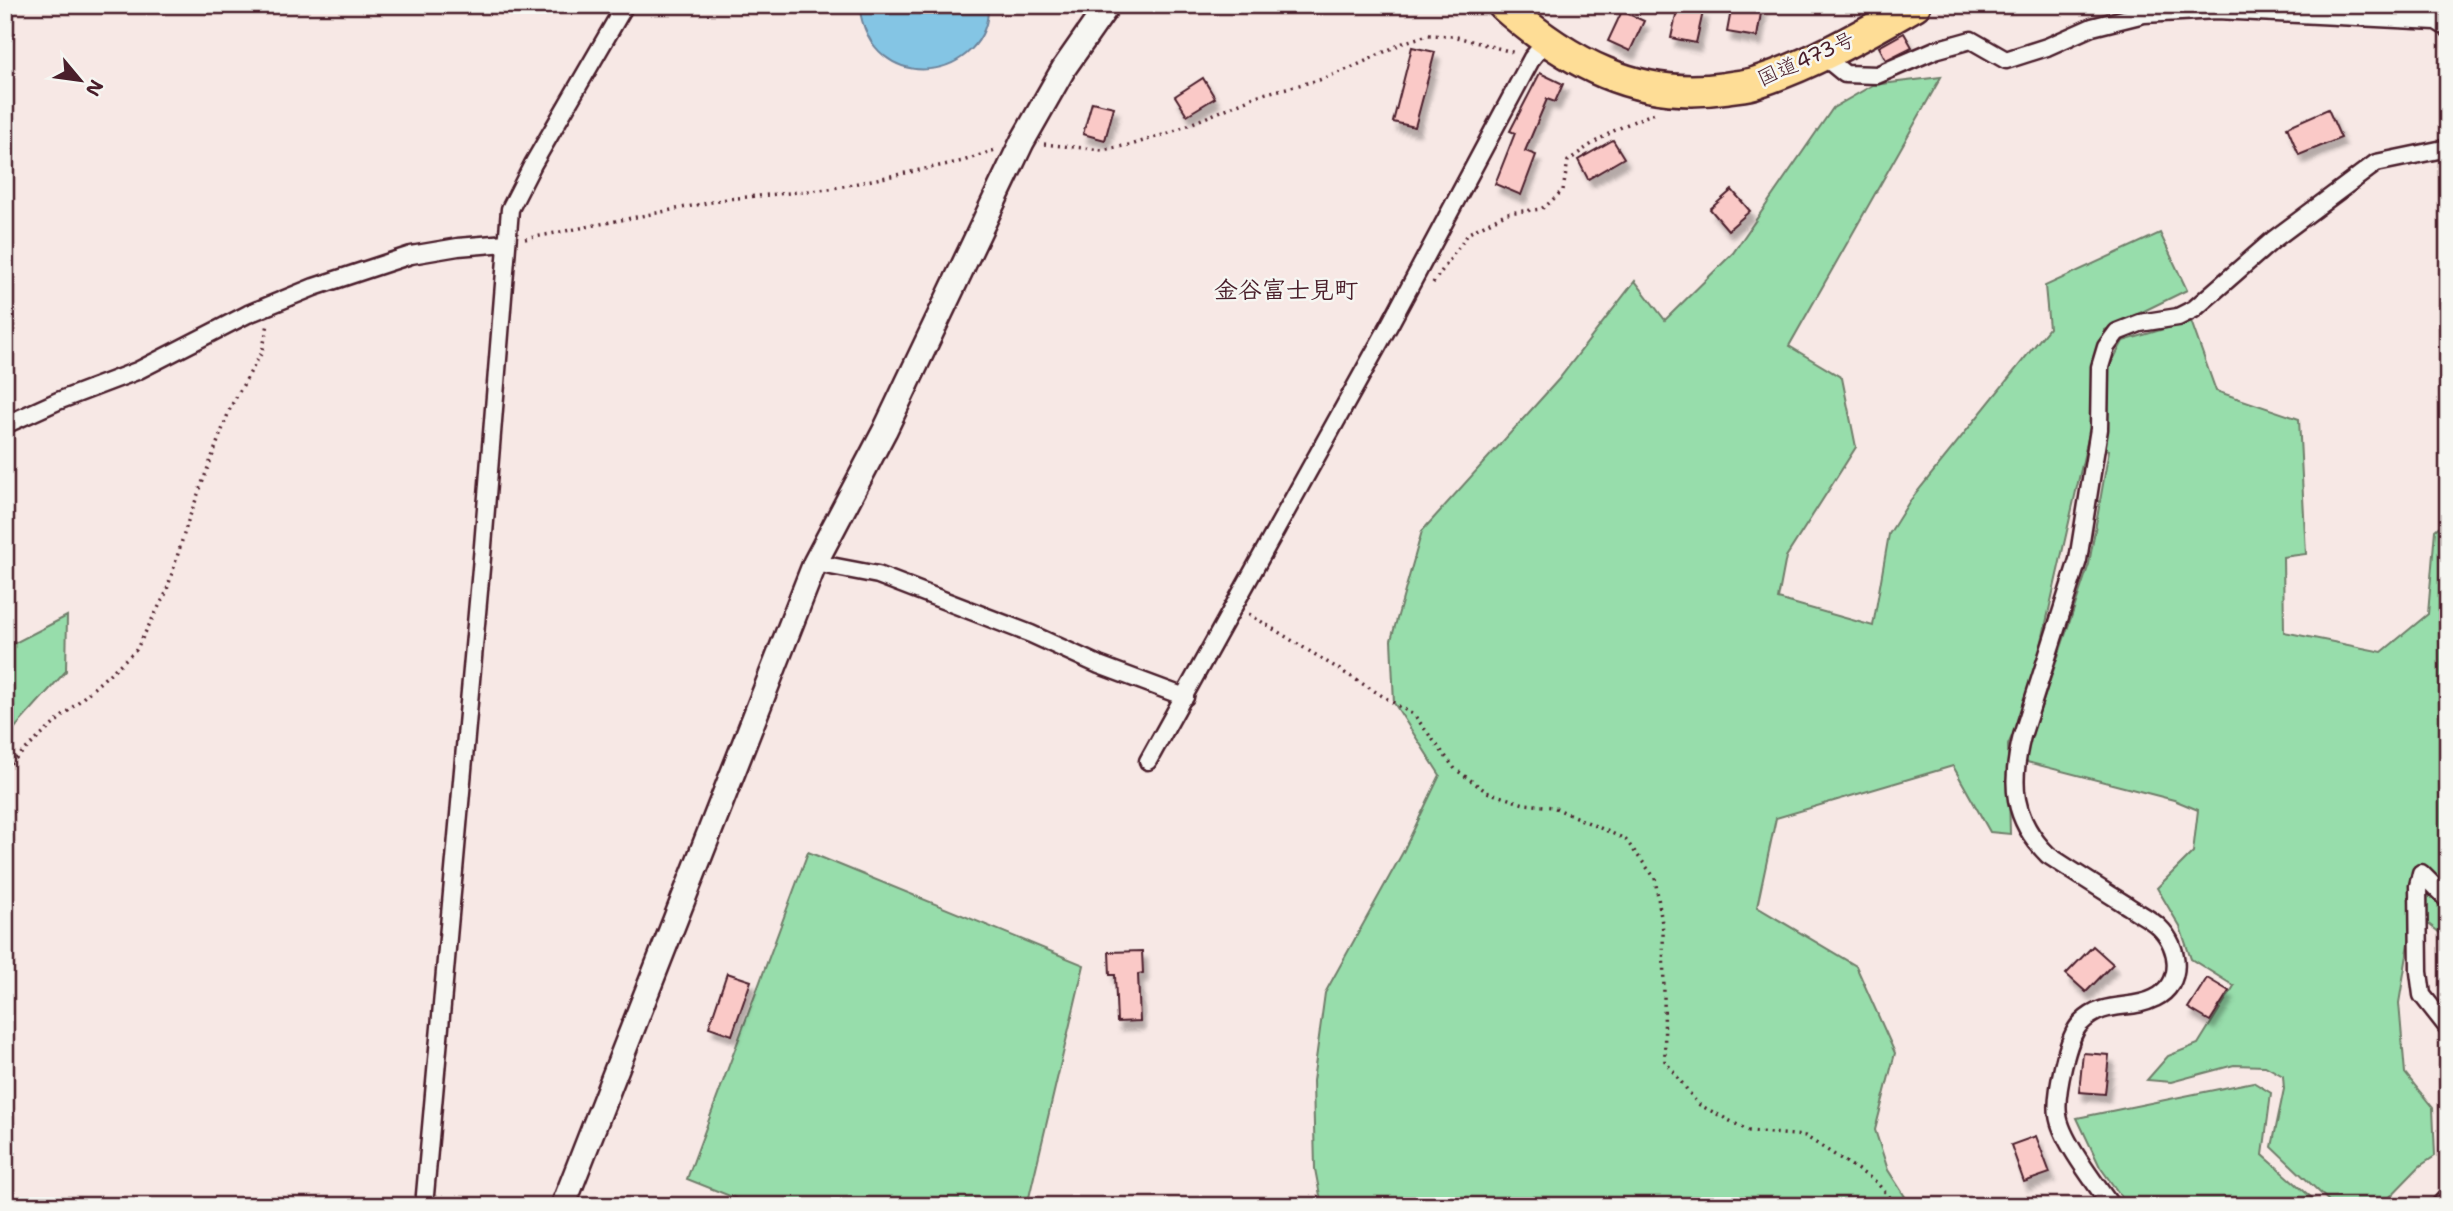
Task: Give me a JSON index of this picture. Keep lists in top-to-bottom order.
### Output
{
  "streets": {
    "highway": ["国道473号"]
  },
  "districts": ["金谷富士見町"],
  "north": "bottom right"
}
